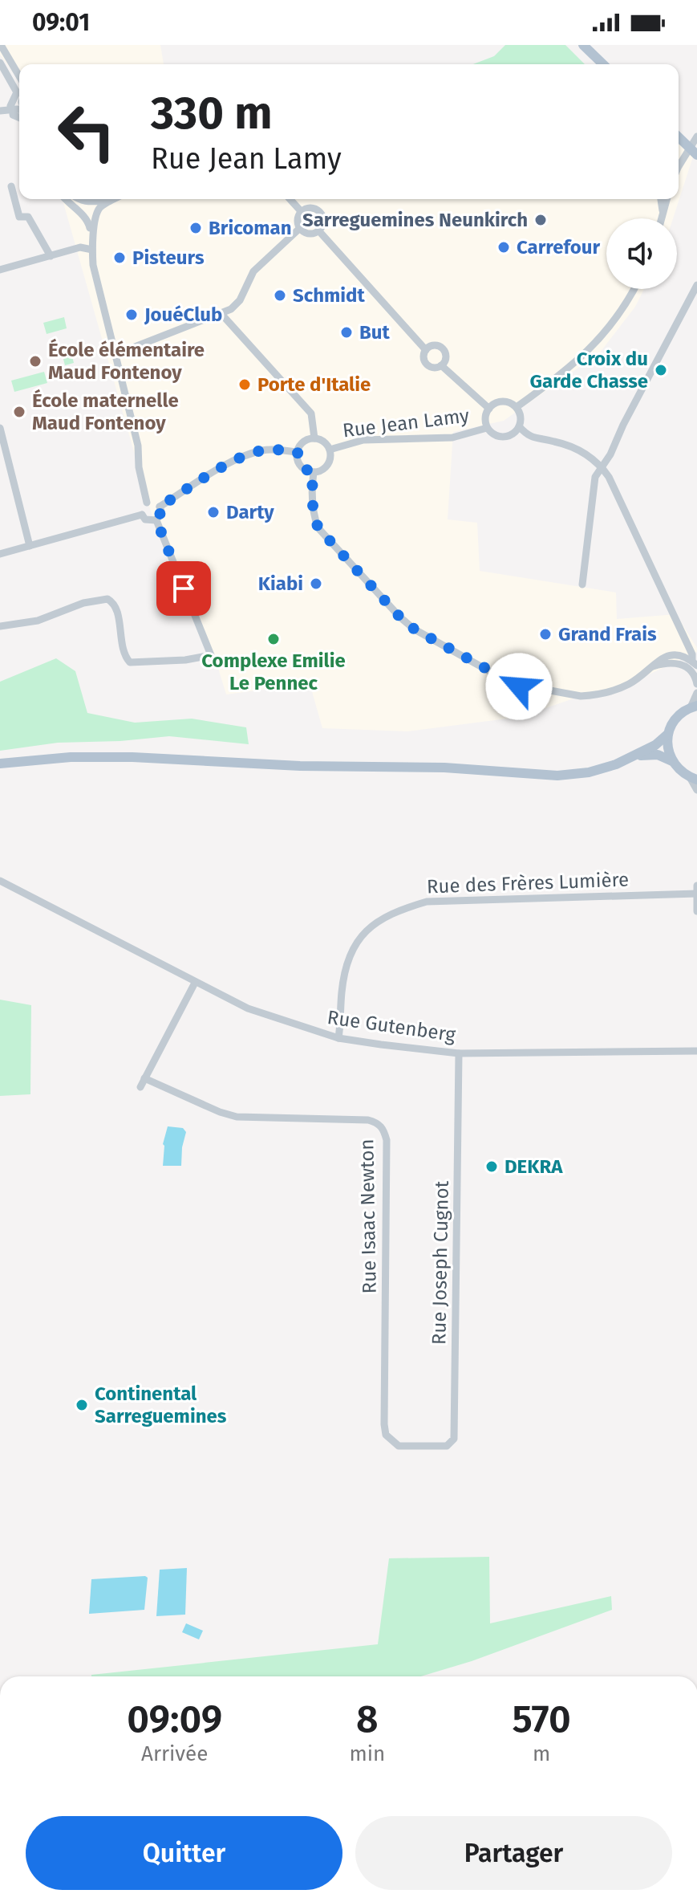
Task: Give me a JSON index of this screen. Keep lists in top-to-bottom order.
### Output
{
  "streets": {
    "street": [
      "Rue Jean Lamy",
      "Rue des Frères Lumière",
      "Rue Gutenberg",
      "Rue Isaac Newton",
      "Rue Joseph Cugnot"
    ]
  },
  "crossings": [
    ["Rue des Frères Lumière", "Rue Gutenberg"],
    ["Rue Gutenberg", "Rue Joseph Cugnot"],
    ["Rue Isaac Newton", "Rue Joseph Cugnot"]
  ],
  "places": [
    "Sarreguemines Neunkirch",
    "Bricoman",
    "Carrefour",
    "Pisteurs",
    "Schmidt",
    "JouéClub",
    "But",
    "École élémentaire Maud Fontenoy",
    "Croix du Garde Chasse",
    "Porte d'Italie",
    "École maternelle Maud Fontenoy",
    "Darty",
    "Kiabi",
    "Grand Frais",
    "Complexe Emilie Le Pennec",
    "DEKRA",
    "Continental Sarreguemines"
  ],
  "page": {
    "status": "09:01",
    "turn": ["330 m", "Rue Jean Lamy"],
    "eta": [
      "09:09",
      "Arrivée",
      "8",
      "min",
      "570",
      "m"
    ],
    "buttons": ["Quitter", "Partager"]
  }
}
